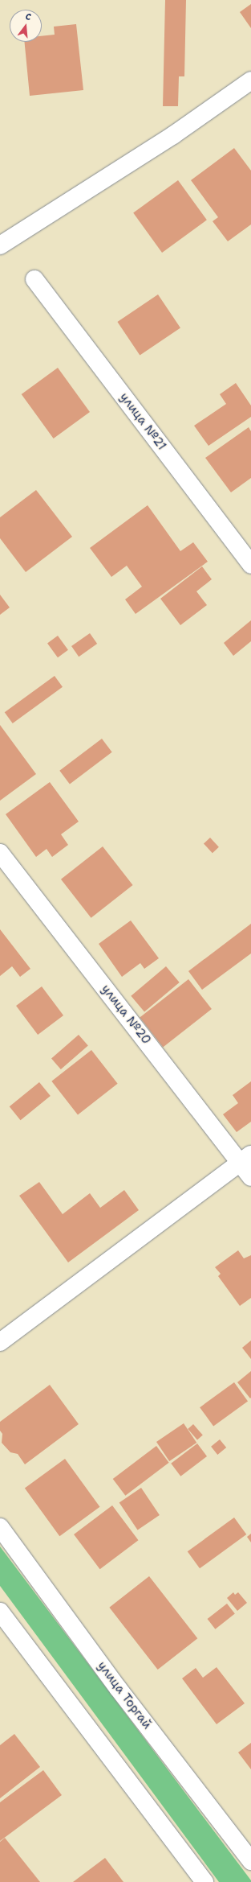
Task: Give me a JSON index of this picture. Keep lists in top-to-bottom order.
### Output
{
  "streets": {
    "street": ["улица №21", "улица №20", "улица Торгай"]
  },
  "north": "top"
}
